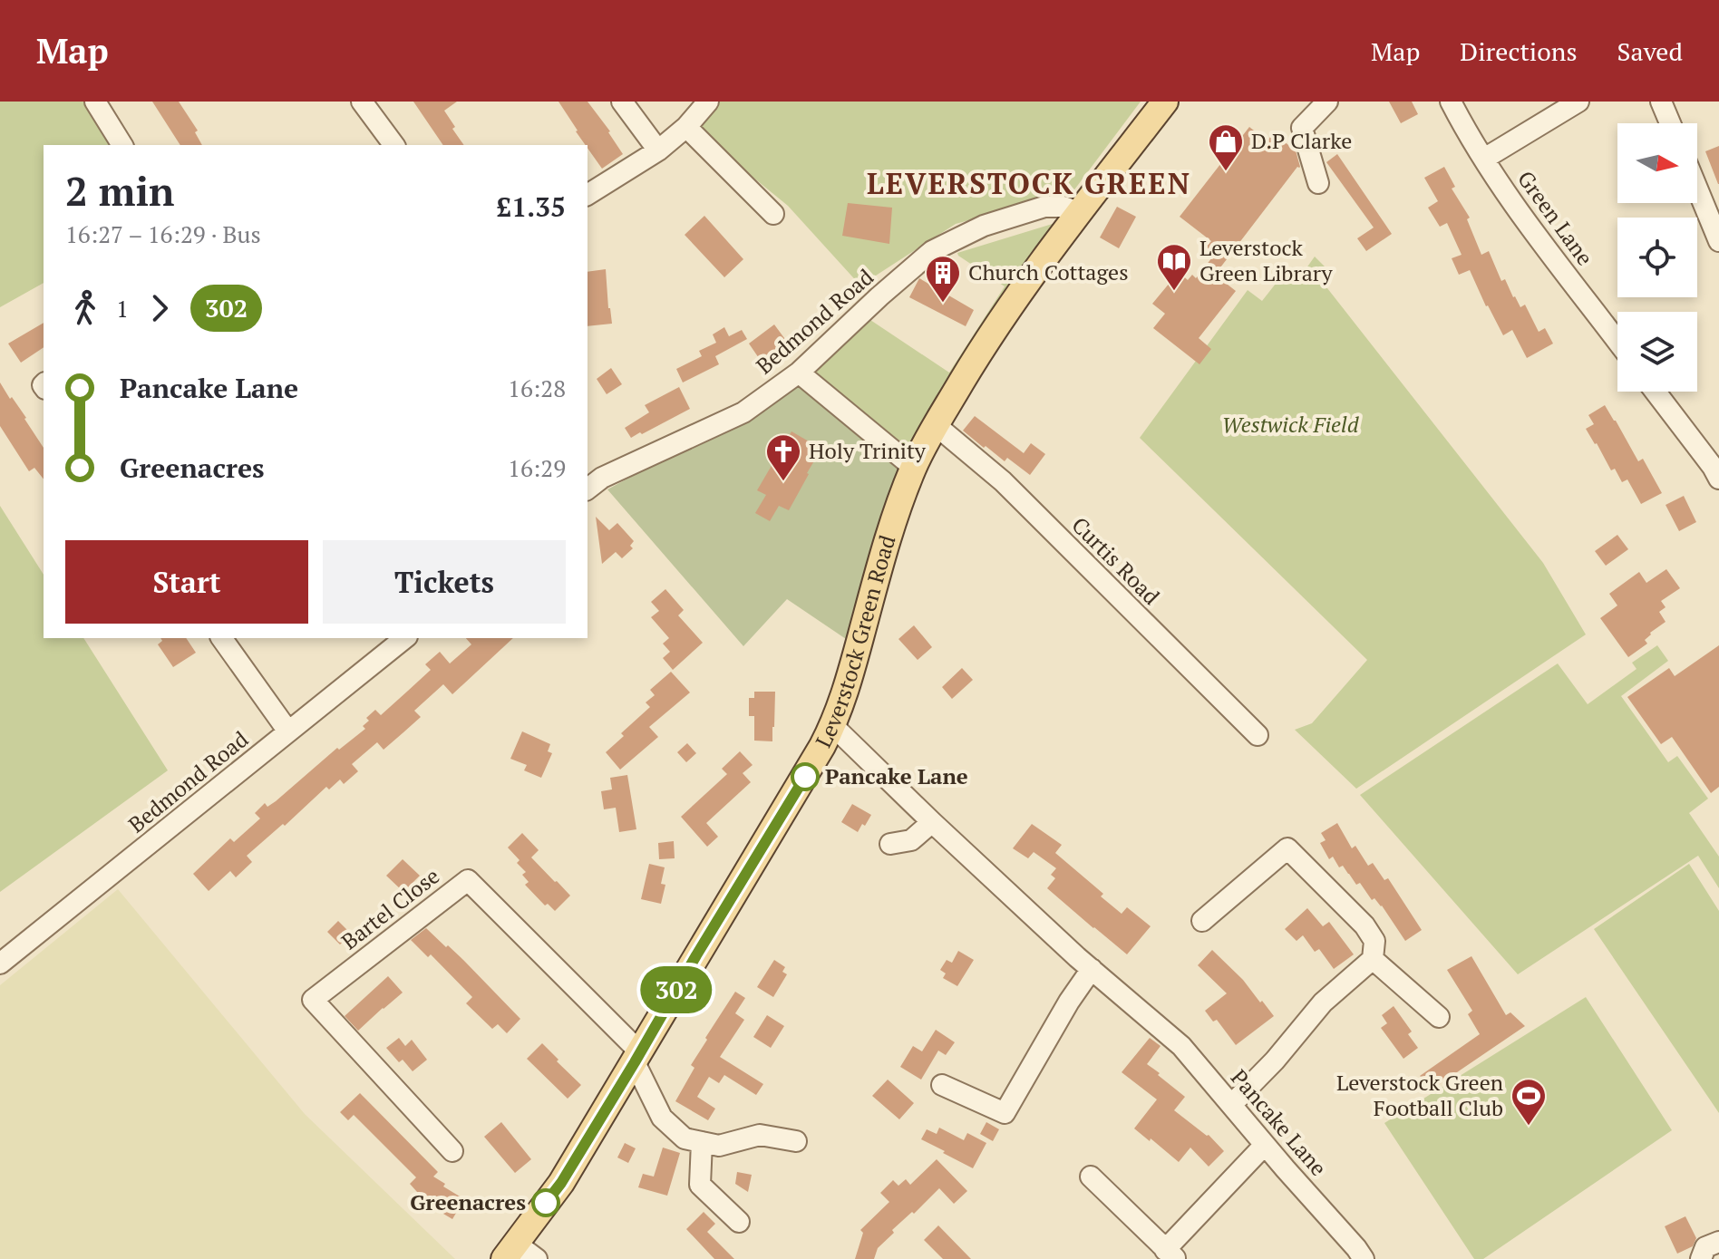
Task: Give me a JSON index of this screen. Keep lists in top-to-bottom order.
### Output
{
  "streets": {
    "main road": ["Leverstock Green Road"],
    "street": [
      "Green Lane",
      "Bedmond Road",
      "Curtis Road",
      "Bartel Close",
      "Pancake Lane"
    ]
  },
  "crossings": [
    ["Bedmond Road", "Leverstock Green Road"],
    ["Curtis Road", "Leverstock Green Road"],
    ["Leverstock Green Road", "Bartel Close"],
    ["Leverstock Green Road", "Pancake Lane"]
  ],
  "districts": ["LEVERSTOCK GREEN"],
  "parks": ["Westwick Field"],
  "places": {
    "shop": ["D.P Clarke"],
    "library": ["Leverstock Green Library"],
    "building": ["Church Cottages"],
    "church": ["Holy Trinity"],
    "other": ["Pancake Lane", "Greenacres"],
    "sports": ["Leverstock Green Football Club"]
  },
  "lines": ["bus line 302"],
  "north": "right",
  "page": {
    "header": "Map",
    "nav": ["Map", "Directions", "Saved"],
    "on_map": "302",
    "heading": ["2 min", "16:27 – 16:29 · Bus", "£1.35"],
    "legs": ["1", "302"],
    "list": [
      {
        "name": "Pancake Lane",
        "value": "16:28"
      },
      {
        "name": "Greenacres",
        "value": "16:29"
      }
    ],
    "buttons": ["Start", "Tickets"]
  }
}
